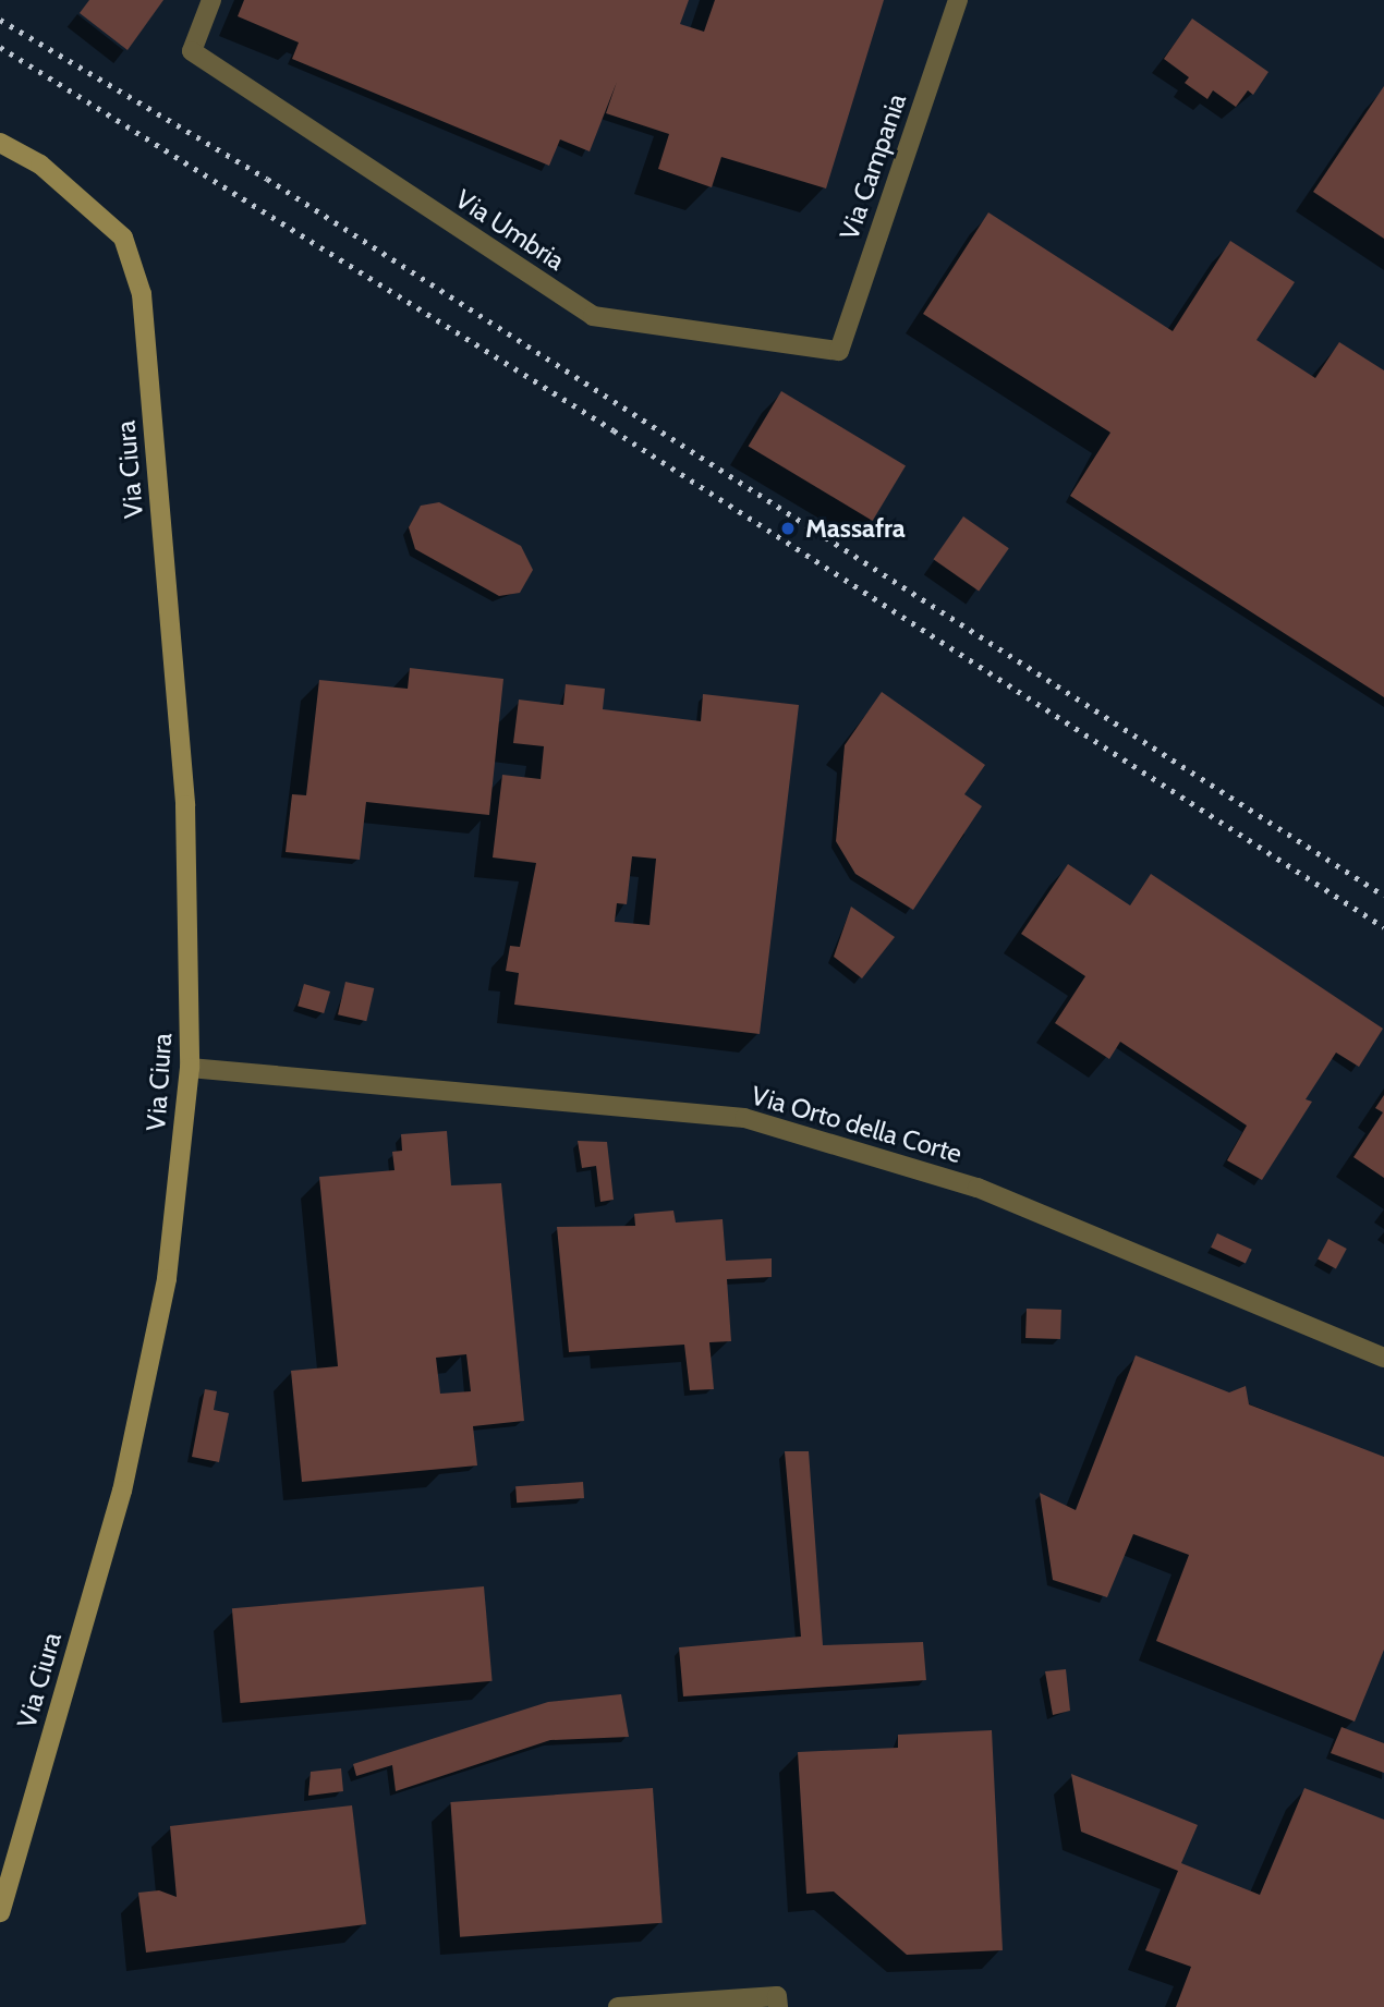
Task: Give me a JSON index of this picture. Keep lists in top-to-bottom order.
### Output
{
  "streets": {
    "main road": ["Via Ciura"],
    "street": ["Via Campania", "Via Umbria", "Via Orto della Corte"]
  },
  "crossings": [
    ["Via Campania", "Via Umbria"],
    ["Via Ciura", "Via Orto della Corte"]
  ],
  "places": ["Massafra"]
}
